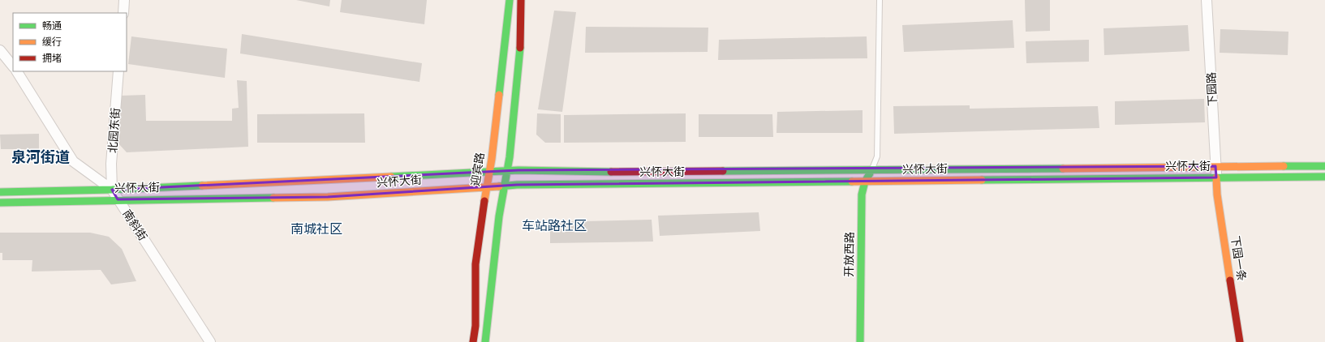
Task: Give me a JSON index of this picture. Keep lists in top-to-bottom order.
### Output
{
  "streets": {
    "main road": [
      "兴怀大街",
      "迎宾路",
      "开放西路",
      "下园一条"
    ],
    "street": ["下园路", "北园东街", "南斜街"]
  },
  "crossings": [
    ["下园路", "兴怀大街"],
    ["下园路", "下园一条"],
    ["北园东街", "兴怀大街"],
    ["北园东街", "南斜街"],
    ["兴怀大街", "迎宾路"],
    ["兴怀大街", "南斜街"],
    ["兴怀大街", "开放西路"],
    ["兴怀大街", "下园一条"]
  ],
  "districts": ["泉河街道", "车站路社区", "南城社区"],
  "legend": ["畅通", "缓行", "拥堵"]
}
